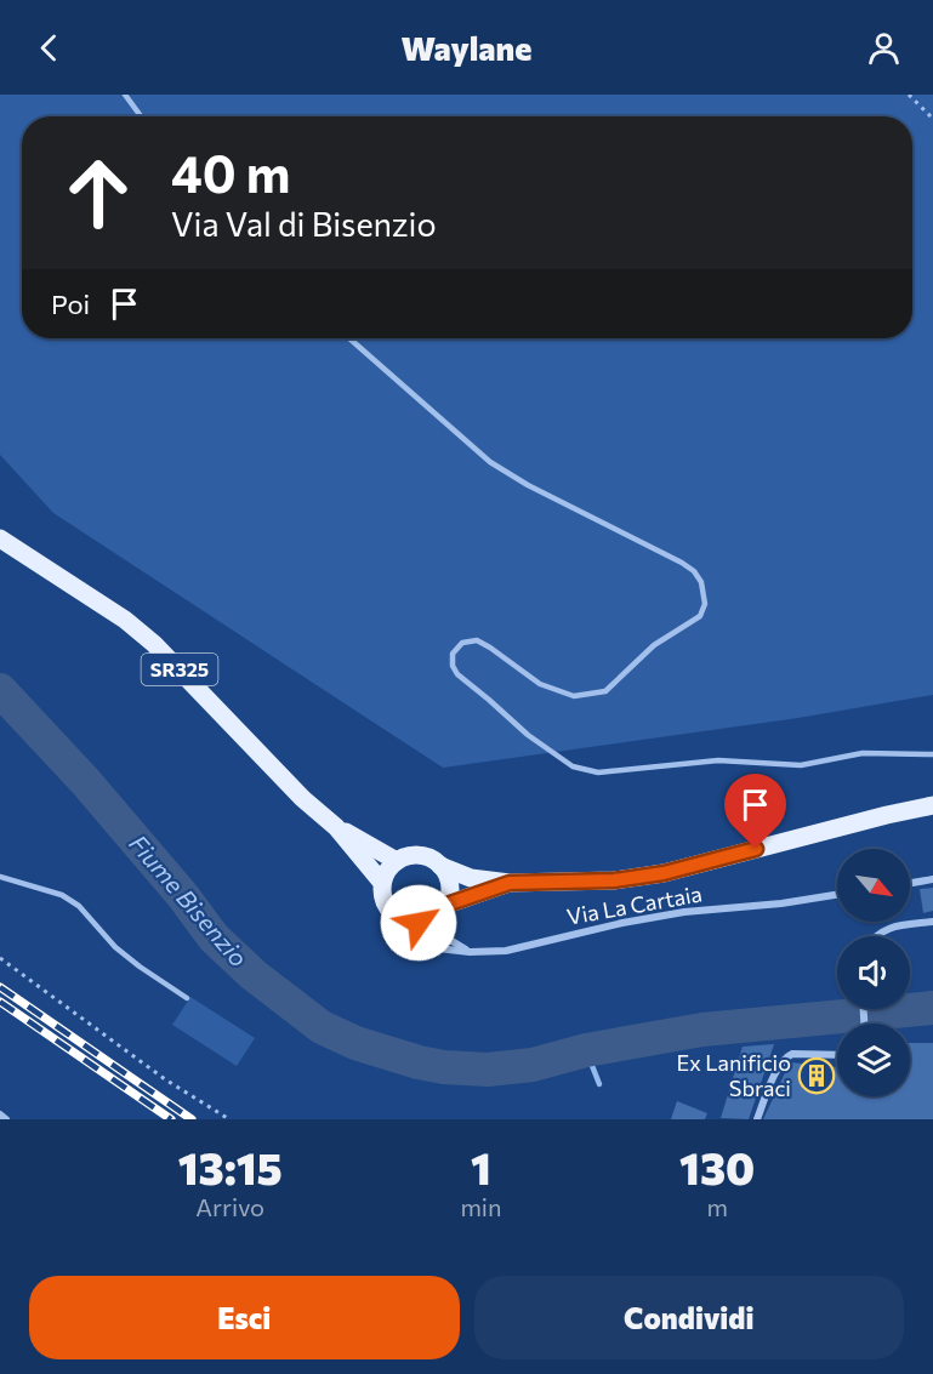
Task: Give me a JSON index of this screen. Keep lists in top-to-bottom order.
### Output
{
  "streets": {
    "main road": ["SR325"],
    "street": ["Via La Cartaia"]
  },
  "crossings": [
    ["SR325", "Via La Cartaia"]
  ],
  "water": ["Fiume Bisenzio"],
  "places": {
    "building": ["Ex Lanificio Sbraci"]
  },
  "north": "bottom right",
  "page": {
    "header": "Waylane",
    "turn": ["40 m", "Via Val di Bisenzio"],
    "then": "Poi",
    "eta": [
      "13:15",
      "Arrivo",
      "1",
      "min",
      "130",
      "m"
    ],
    "buttons": ["Esci", "Condividi"]
  }
}
